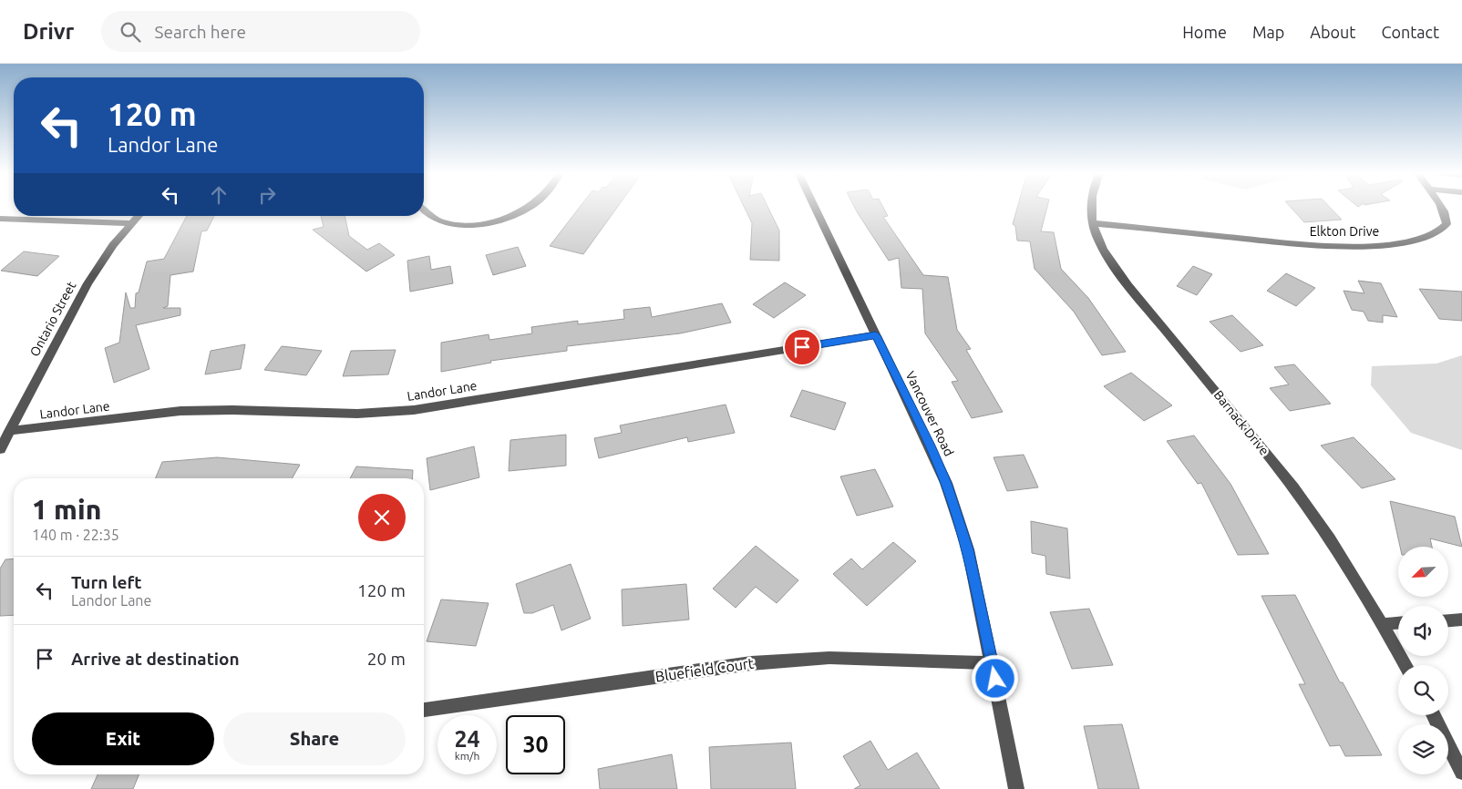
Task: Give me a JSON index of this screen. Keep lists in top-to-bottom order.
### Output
{
  "streets": {
    "street": [
      "Elkton Drive",
      "Ontario Street",
      "Landor Lane",
      "Vancouver Road",
      "Barnack Drive",
      "Bluefield Court"
    ]
  },
  "crossings": [
    ["Elkton Drive", "Barnack Drive"],
    ["Ontario Street", "Landor Lane"],
    ["Landor Lane", "Vancouver Road"],
    ["Vancouver Road", "Bluefield Court"]
  ],
  "north": "bottom left",
  "page": {
    "header": "Drivr",
    "search": "Search here",
    "nav": [
      "Home",
      "Map",
      "About",
      "Contact"
    ],
    "turn": ["120 m", "Landor Lane"],
    "heading": ["1 min", "140 m · 22:35"],
    "list": [
      {
        "name": "Turn left",
        "note": "Landor Lane",
        "value": "120 m"
      },
      {
        "name": "Arrive at destination",
        "value": "20 m"
      }
    ],
    "buttons": ["Exit", "Share"],
    "speed": "24 km/h",
    "limit": "30"
  }
}
